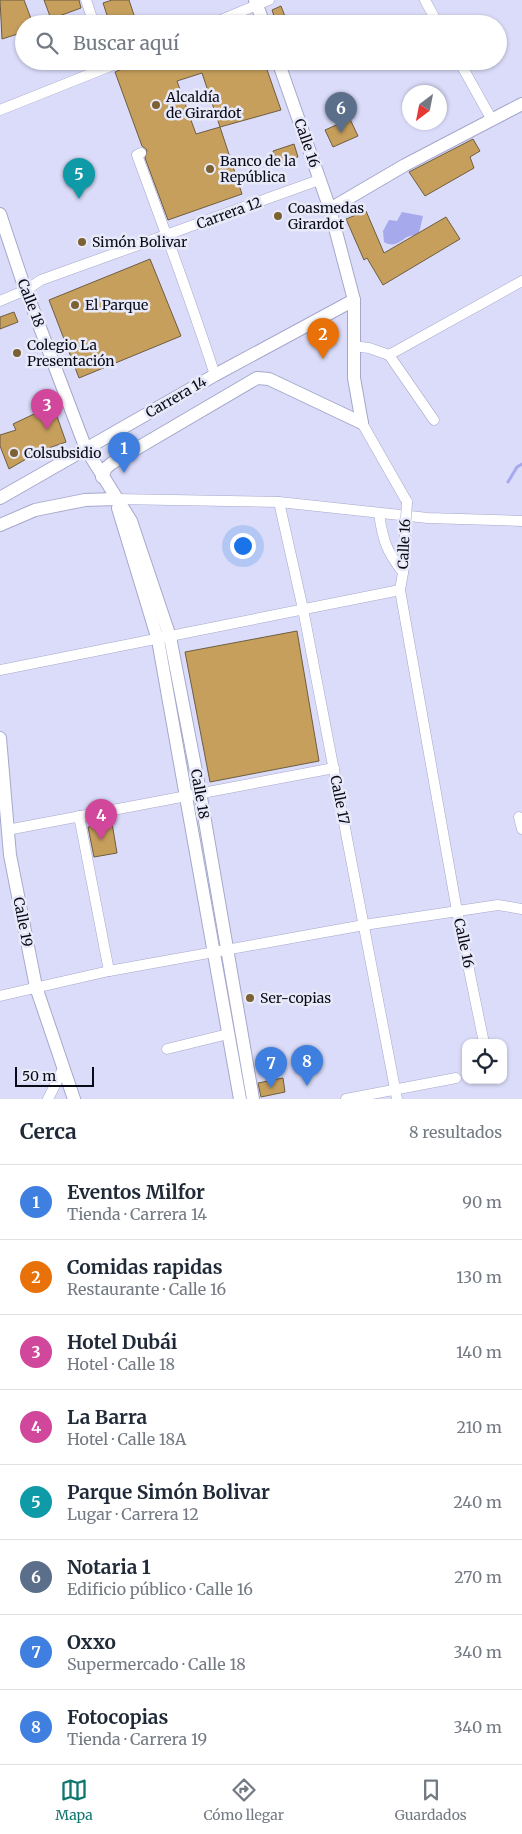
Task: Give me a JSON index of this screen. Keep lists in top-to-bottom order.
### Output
{
  "streets": {
    "street": [
      "Calle 16",
      "Carrera 12",
      "Calle 18",
      "Carrera 14",
      "Calle 17",
      "Calle 19"
    ]
  },
  "crossings": [
    ["Calle 16", "Carrera 12"],
    ["Calle 16", "Carrera 14"],
    ["Carrera 12", "Calle 18"],
    ["Calle 18", "Carrera 14"]
  ],
  "places": [
    "Alcaldía de Girardot",
    "Banco de la República",
    "Coasmedas Girardot",
    "Simón Bolivar",
    "El Parque",
    "Colegio La Presentación",
    "Colsubsidio",
    "Ser-copias"
  ],
  "scale_bar": "50 m",
  "north": "bottom left",
  "page": {
    "search": "Buscar aquí",
    "pins": [
      "6",
      "5",
      "2",
      "3",
      "1",
      "4",
      "8",
      "7"
    ],
    "scale": "50 m",
    "heading": ["Cerca", "8 resultados"],
    "list": [
      {
        "mark": "1",
        "name": "Eventos Milfor",
        "note": "Tienda · Carrera 14",
        "value": "90 m"
      },
      {
        "mark": "2",
        "name": "Comidas rapidas",
        "note": "Restaurante · Calle 16",
        "value": "130 m"
      },
      {
        "mark": "3",
        "name": "Hotel Dubái",
        "note": "Hotel · Calle 18",
        "value": "140 m"
      },
      {
        "mark": "4",
        "name": "La Barra",
        "note": "Hotel · Calle 18A",
        "value": "210 m"
      },
      {
        "mark": "5",
        "name": "Parque Simón Bolivar",
        "note": "Lugar · Carrera 12",
        "value": "240 m"
      },
      {
        "mark": "6",
        "name": "Notaria 1",
        "note": "Edificio público · Calle 16",
        "value": "270 m"
      },
      {
        "mark": "7",
        "name": "Oxxo",
        "note": "Supermercado · Calle 18",
        "value": "340 m"
      },
      {
        "mark": "8",
        "name": "Fotocopias",
        "note": "Tienda · Carrera 19",
        "value": "340 m"
      }
    ],
    "nav": ["Mapa", "Cómo llegar", "Guardados"]
  }
}
